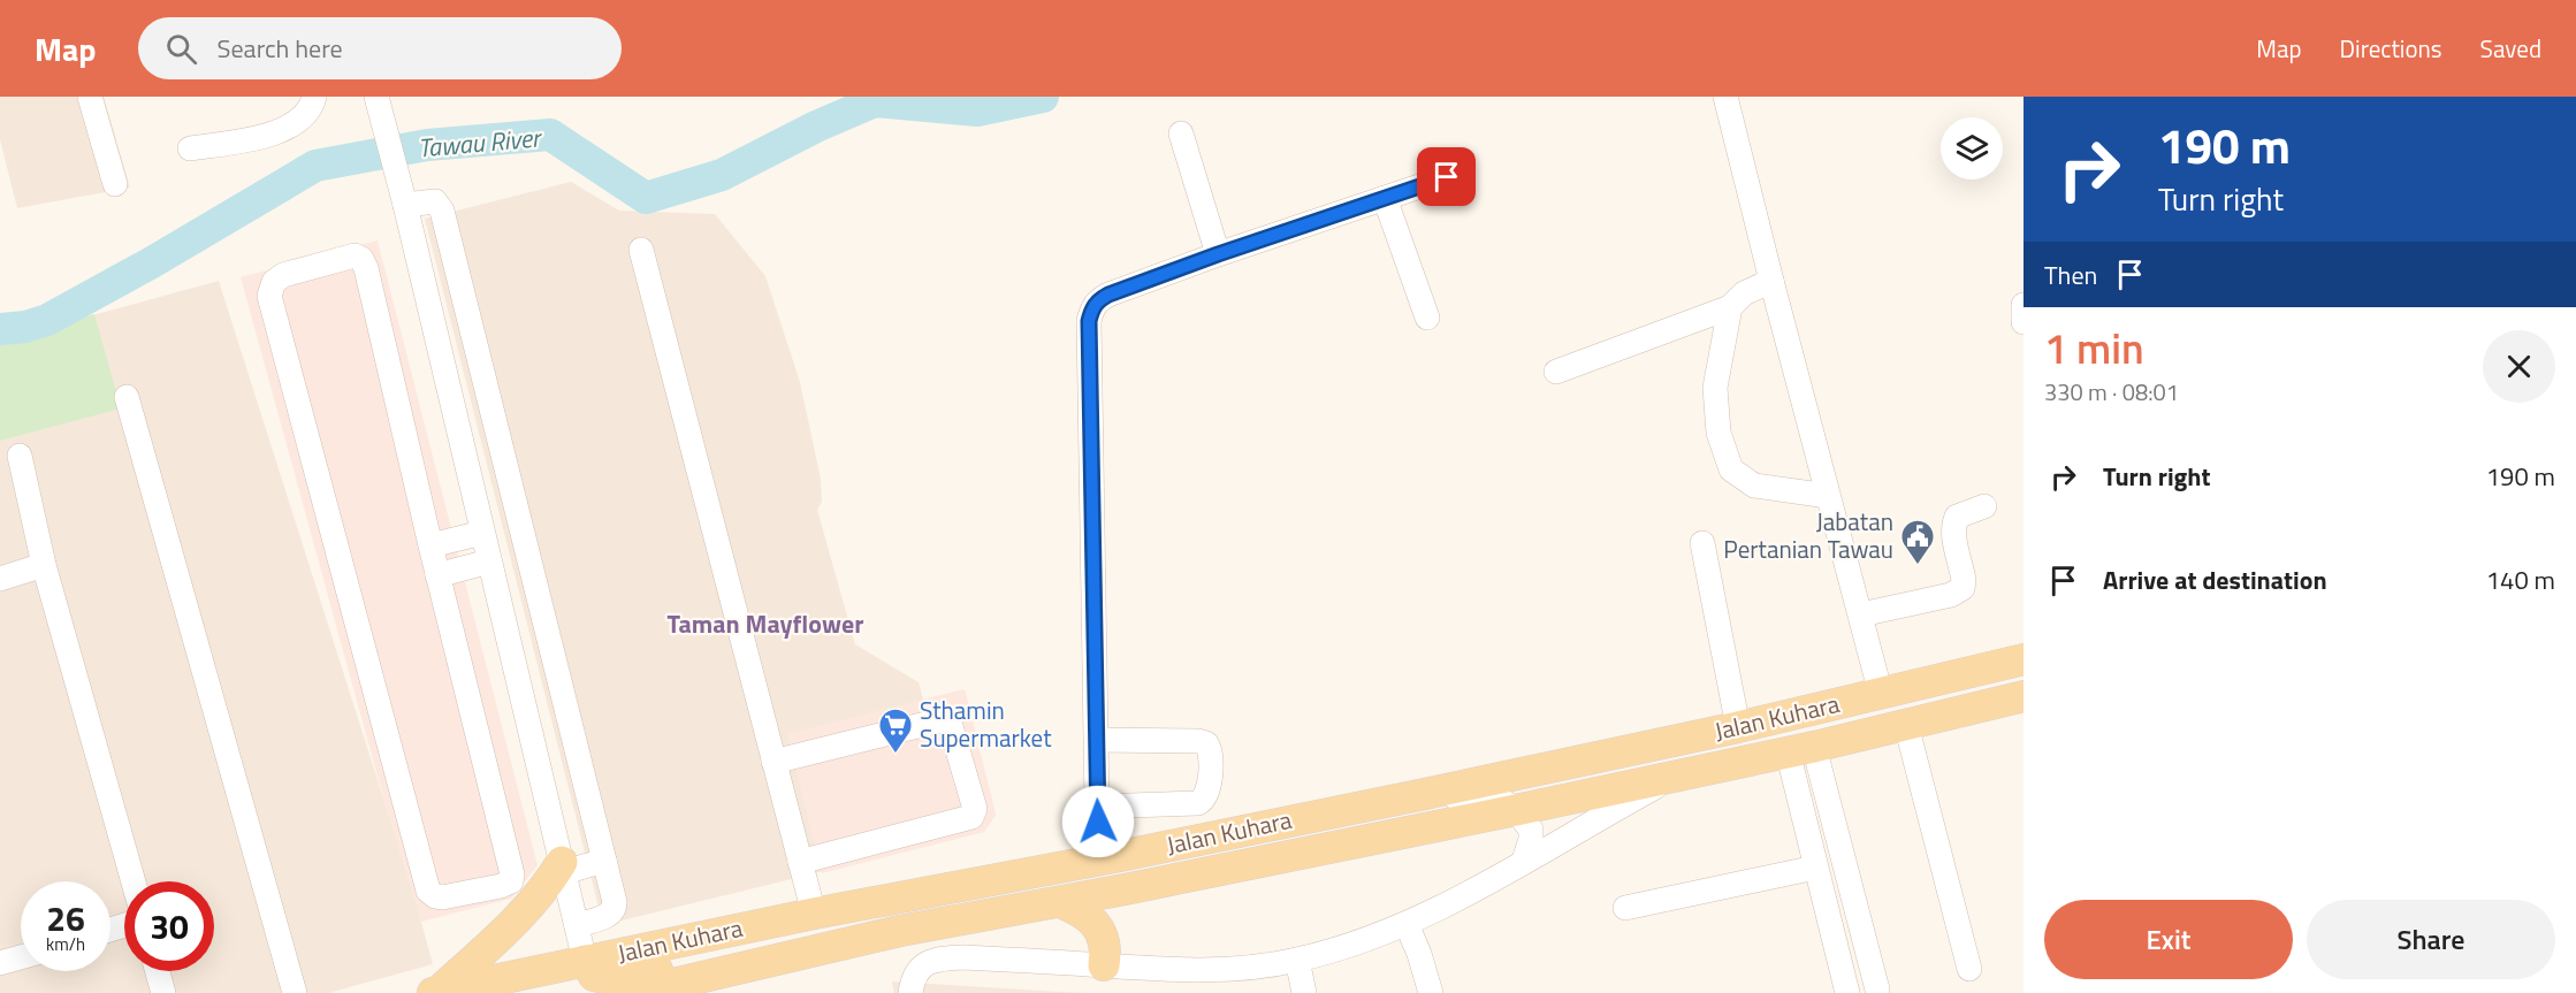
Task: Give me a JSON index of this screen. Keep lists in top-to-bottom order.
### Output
{
  "streets": {
    "main road": ["Jalan Kuhara"]
  },
  "districts": ["Taman Mayflower"],
  "water": ["Tawau River"],
  "places": {
    "public building": ["Jabatan Pertanian Tawau"],
    "supermarket": ["Sthamin Supermarket"]
  },
  "page": {
    "header": "Map",
    "search": "Search here",
    "nav": ["Map", "Directions", "Saved"],
    "turn": ["190 m", "Turn right"],
    "then": "Then",
    "heading": ["1 min", "330 m · 08:01"],
    "list": [
      {
        "name": "Turn right",
        "value": "190 m"
      },
      {
        "name": "Arrive at destination",
        "value": "140 m"
      }
    ],
    "speed": "26 km/h",
    "limit": "30",
    "buttons": ["Exit", "Share"]
  }
}
